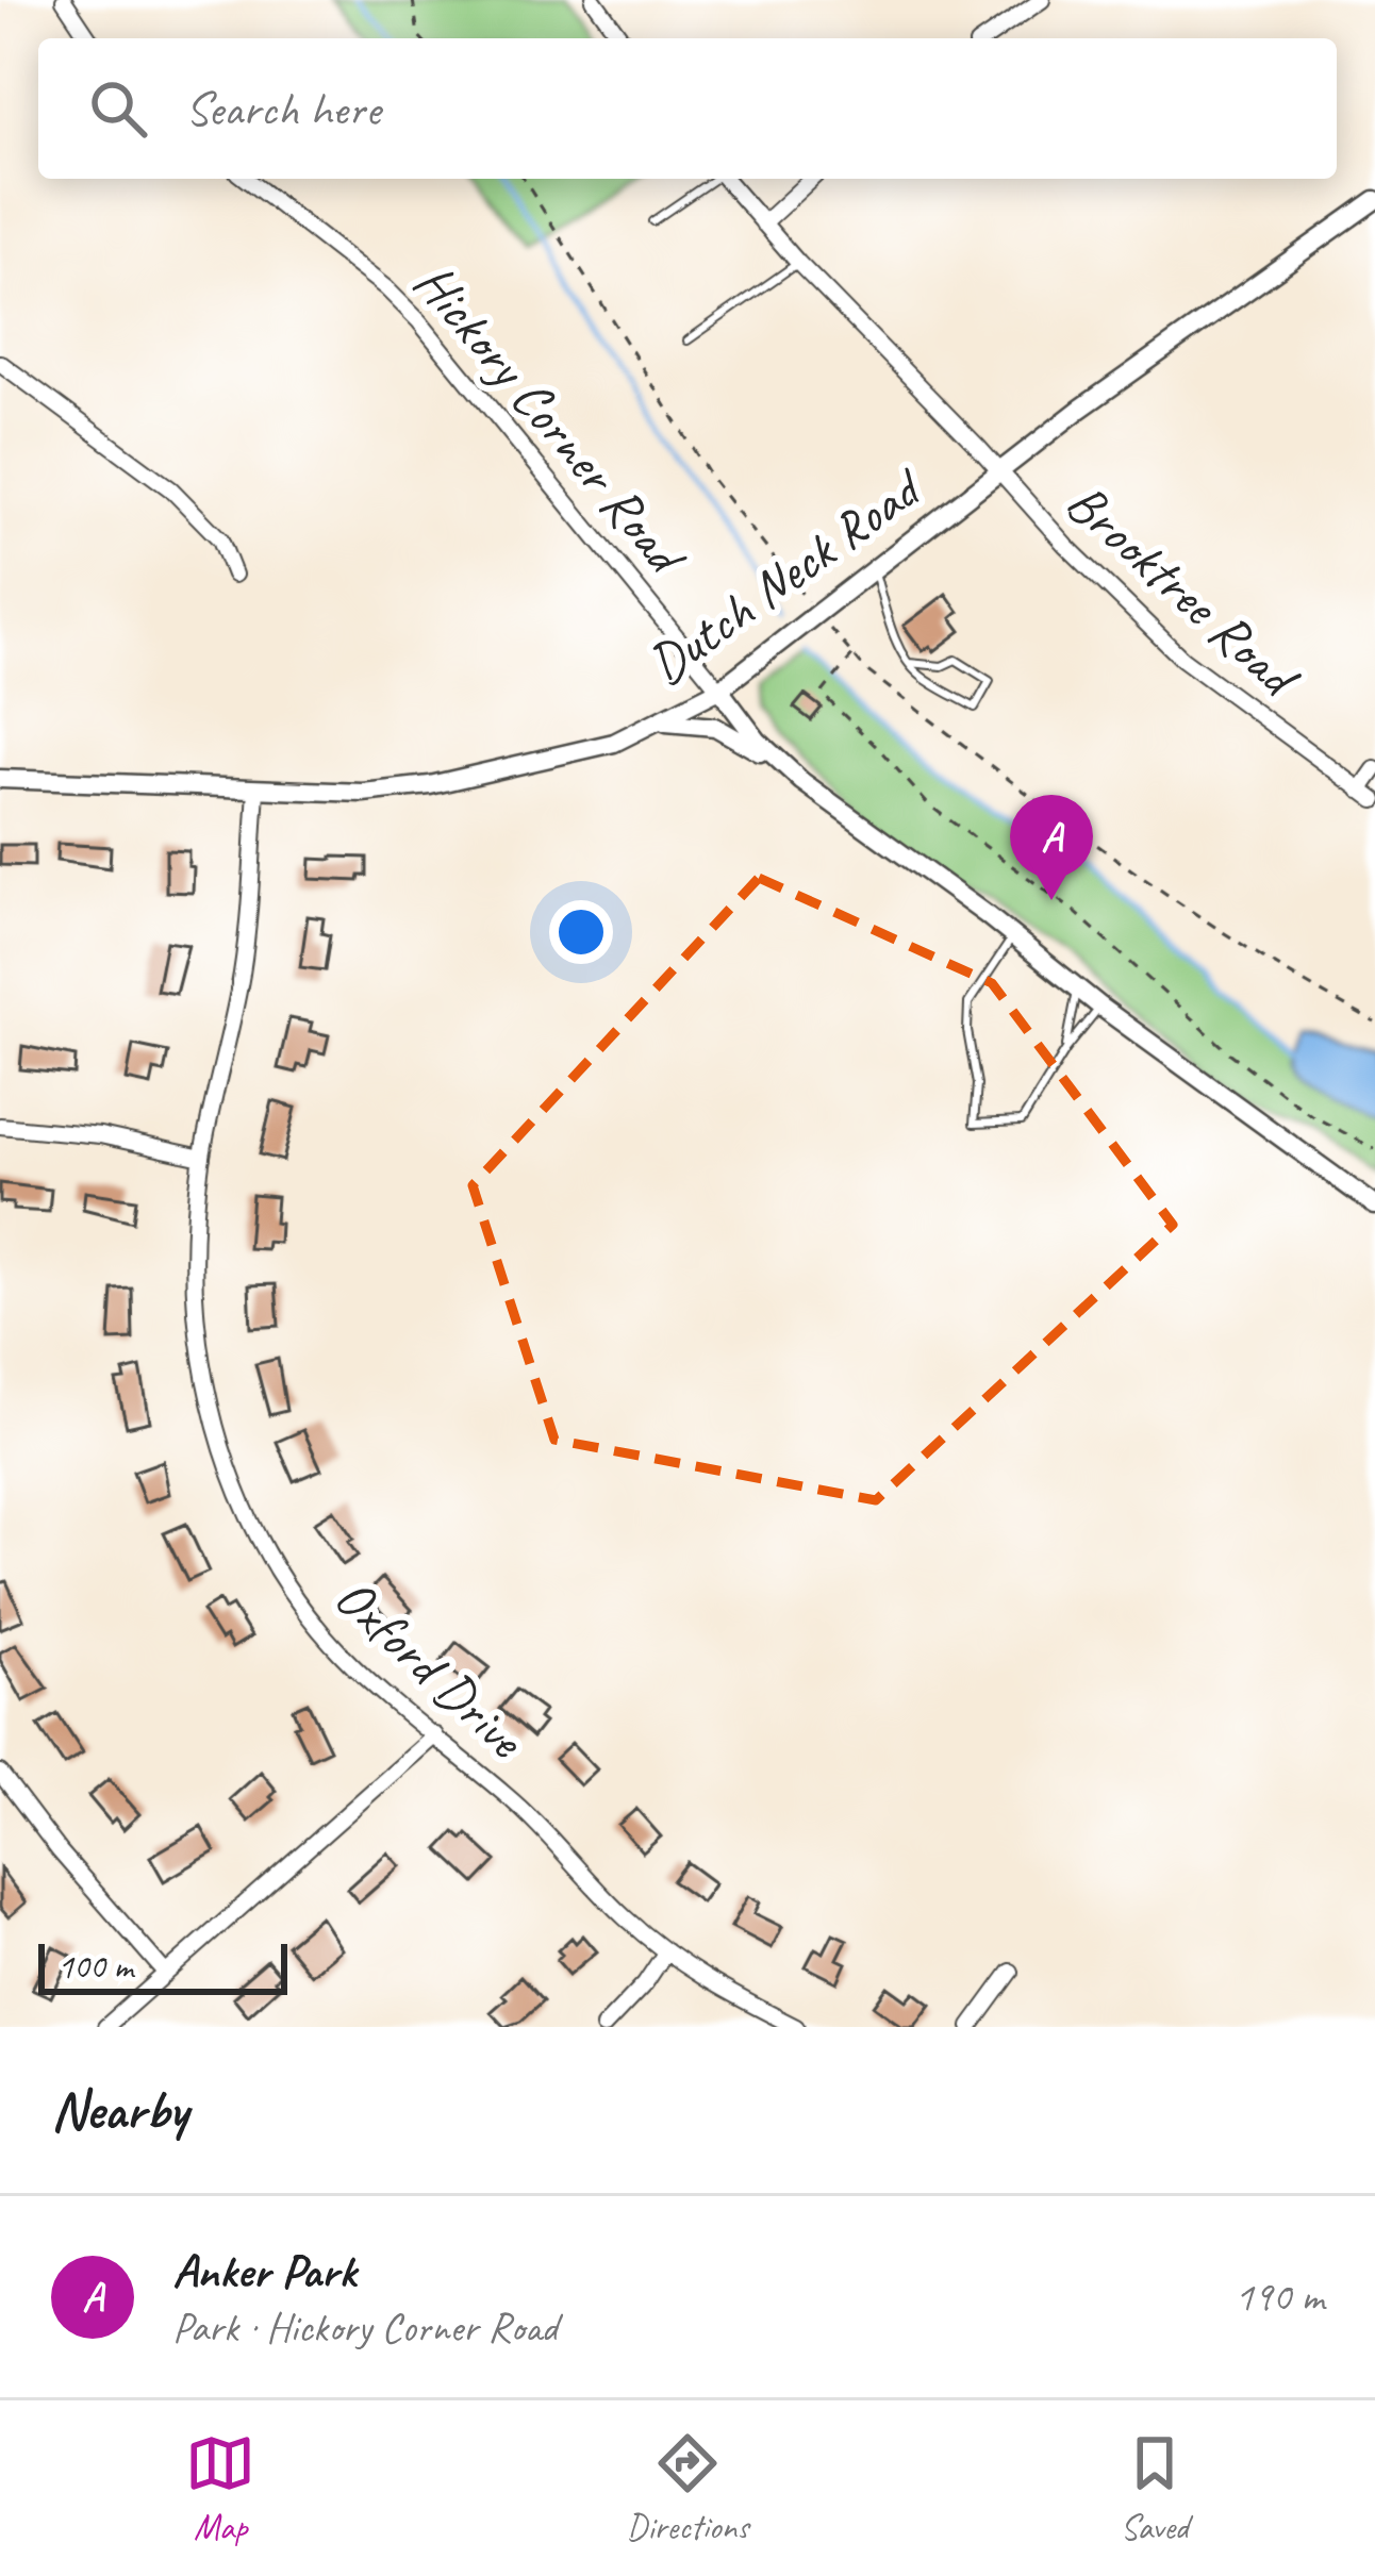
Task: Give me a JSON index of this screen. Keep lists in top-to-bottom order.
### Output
{
  "streets": {
    "street": [
      "Hickory Corner Road",
      "Dutch Neck Road",
      "Brooktree Road",
      "Oxford Drive"
    ]
  },
  "crossings": [
    ["Hickory Corner Road", "Dutch Neck Road"],
    ["Dutch Neck Road", "Brooktree Road"],
    ["Dutch Neck Road", "Oxford Drive"]
  ],
  "scale_bar": "100 m",
  "page": {
    "search": "Search here",
    "pins": "A",
    "scale": "100 m",
    "heading": "Nearby",
    "list": [
      {
        "mark": "A",
        "name": "Anker Park",
        "note": "Park · Hickory Corner Road",
        "value": "190 m"
      }
    ],
    "nav": ["Map", "Directions", "Saved"]
  }
}
